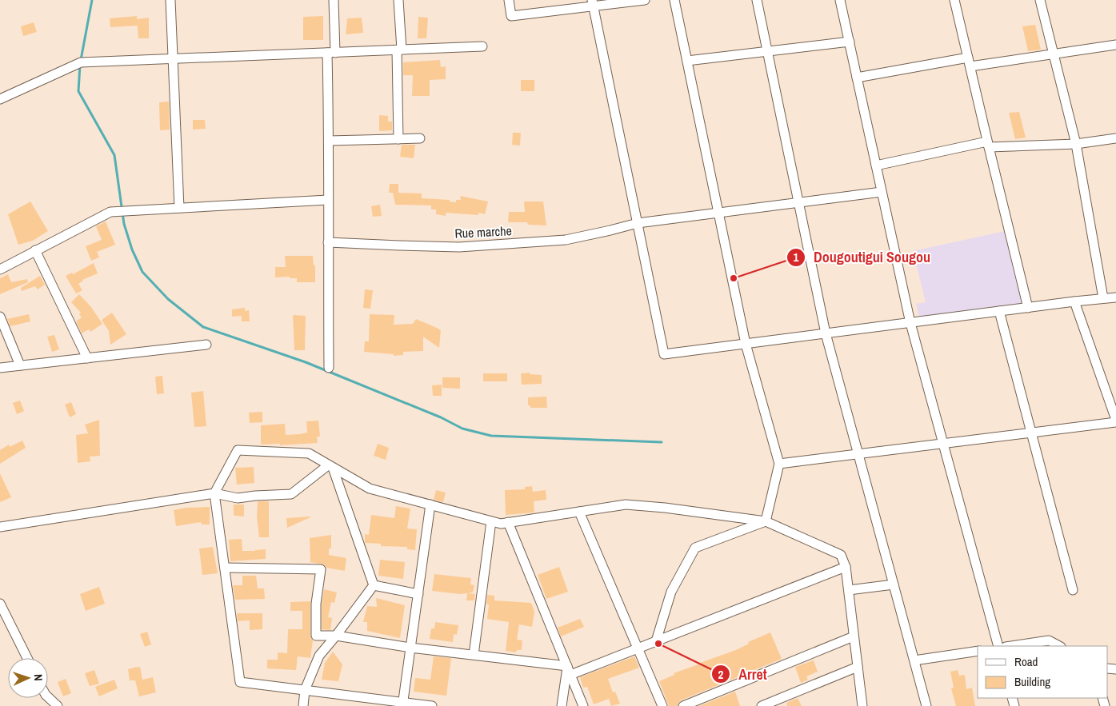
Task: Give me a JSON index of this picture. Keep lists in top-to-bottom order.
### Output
{
  "streets": {
    "street": ["Rue marche"]
  },
  "places": ["Dougoutigui Sougou", "Arret"],
  "legend": ["Road", "Building"],
  "north": "right"
}
